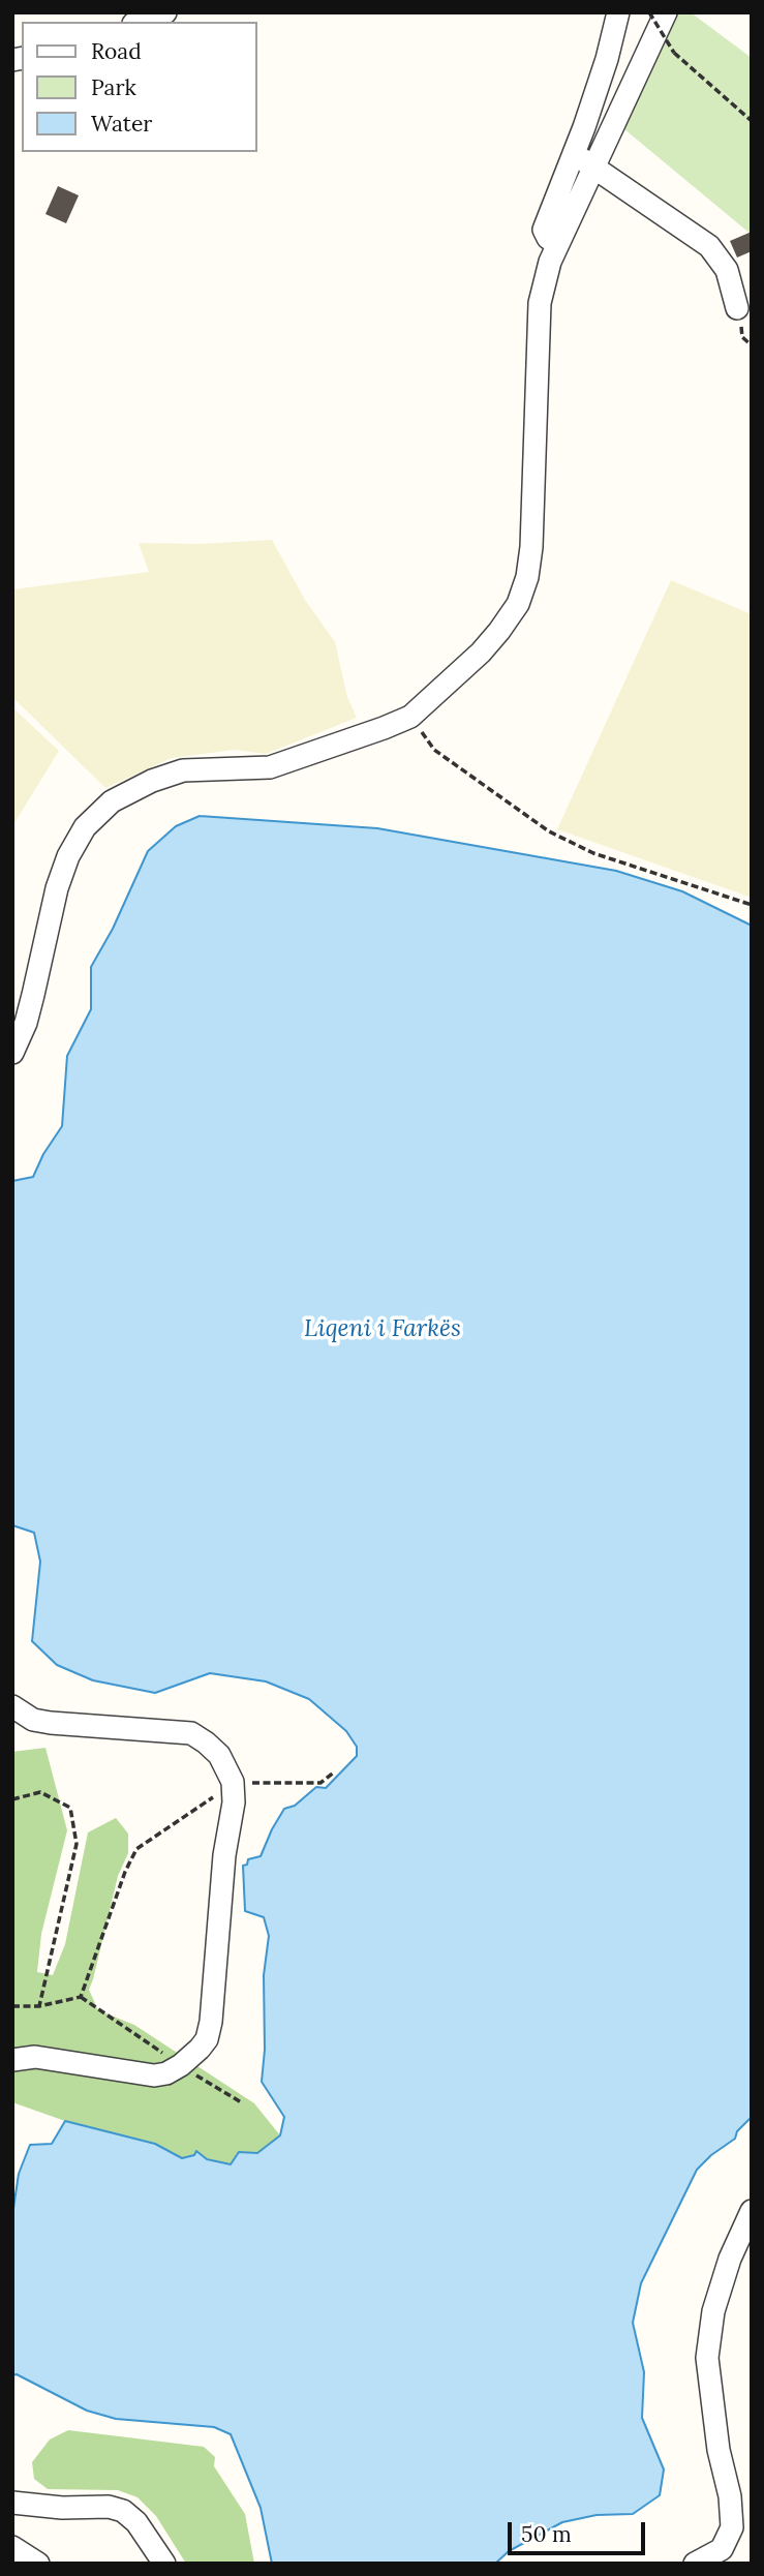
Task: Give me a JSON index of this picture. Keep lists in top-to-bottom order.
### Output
{
  "water": ["Liqeni i Farkës"],
  "legend": ["Road", "Park", "Water"],
  "scale_bar": "50 m"
}
